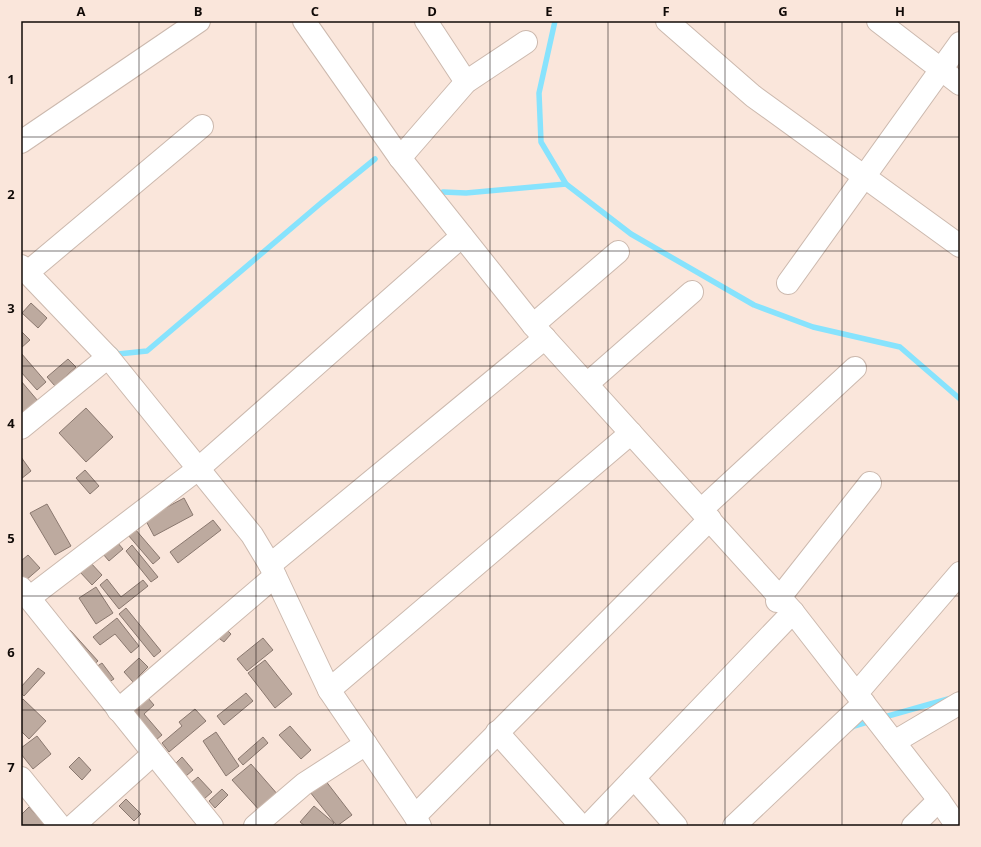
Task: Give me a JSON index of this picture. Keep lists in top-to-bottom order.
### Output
{
  "grid": {
    "columns": [
      "A",
      "B",
      "C",
      "D",
      "E",
      "F",
      "G",
      "H"
    ],
    "rows": [
      "1",
      "2",
      "3",
      "4",
      "5",
      "6",
      "7"
    ]
  }
}
